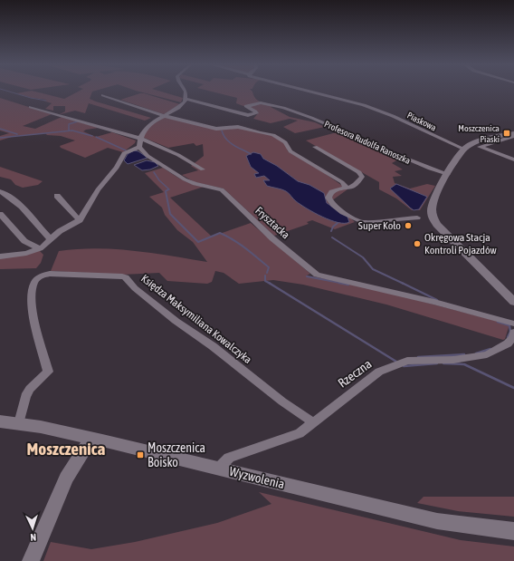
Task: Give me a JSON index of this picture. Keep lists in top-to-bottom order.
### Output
{
  "streets": {
    "street": [
      "Piaskowa",
      "Profesora Rudolfa Ranoszka",
      "Frysztacka",
      "Księdza Maksymiliana Kowalczyka",
      "Rzeczna",
      "Wyzwolenia"
    ]
  },
  "crossings": [
    ["Księdza Maksymiliana Kowalczyka", "Rzeczna"],
    ["Księdza Maksymiliana Kowalczyka", "Wyzwolenia"],
    ["Rzeczna", "Wyzwolenia"]
  ],
  "districts": ["Moszczenica"],
  "places": {
    "transit": ["Moszczenica Piaski", "Moszczenica Boisko"],
    "other": ["Super Koło", "Okręgowa Stacja Kontroli Pojazdów"]
  },
  "north": "bottom"
}
